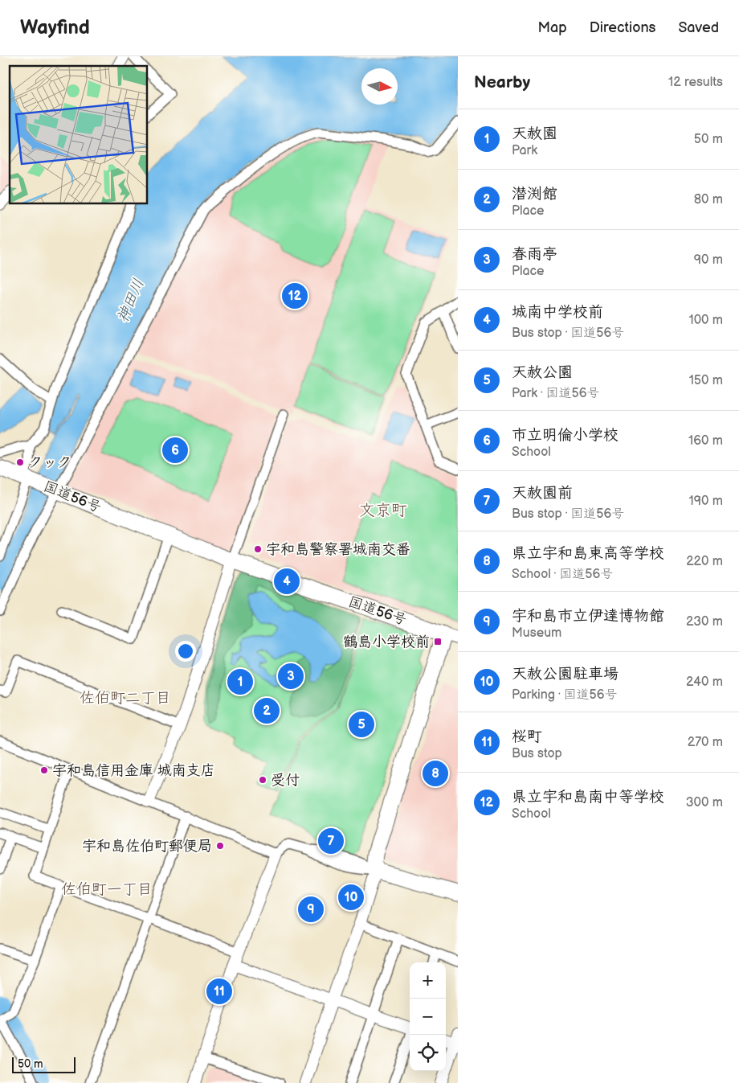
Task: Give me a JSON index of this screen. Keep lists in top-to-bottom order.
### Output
{
  "streets": {
    "highway": ["国道56号"]
  },
  "districts": ["文京町", "佐伯町二丁目", "佐伯町一丁目"],
  "water": ["神田川"],
  "places": {
    "other": [
      "クック",
      "宇和島警察署城南交番",
      "宇和島信用金庫 城南支店",
      "受付",
      "宇和島佐伯町郵便局"
    ],
    "transit": ["鶴島小学校前"]
  },
  "scale_bar": "50 m",
  "north": "right",
  "page": {
    "header": "Wayfind",
    "nav": ["Map", "Directions", "Saved"],
    "heading": ["Nearby", "12 results"],
    "list": [
      {
        "mark": "1",
        "name": "天赦園",
        "note": "Park",
        "value": "50 m"
      },
      {
        "mark": "2",
        "name": "潜渕館",
        "note": "Place",
        "value": "80 m"
      },
      {
        "mark": "3",
        "name": "春雨亭",
        "note": "Place",
        "value": "90 m"
      },
      {
        "mark": "4",
        "name": "城南中学校前",
        "note": "Bus stop · 国道56号",
        "value": "100 m"
      },
      {
        "mark": "5",
        "name": "天赦公園",
        "note": "Park · 国道56号",
        "value": "150 m"
      },
      {
        "mark": "6",
        "name": "市立明倫小学校",
        "note": "School",
        "value": "160 m"
      },
      {
        "mark": "7",
        "name": "天赦園前",
        "note": "Bus stop · 国道56号",
        "value": "190 m"
      },
      {
        "mark": "8",
        "name": "県立宇和島東高等学校",
        "note": "School · 国道56号",
        "value": "220 m"
      },
      {
        "mark": "9",
        "name": "宇和島市立伊達博物館",
        "note": "Museum",
        "value": "230 m"
      },
      {
        "mark": "10",
        "name": "天赦公園駐車場",
        "note": "Parking · 国道56号",
        "value": "240 m"
      },
      {
        "mark": "11",
        "name": "桜町",
        "note": "Bus stop",
        "value": "270 m"
      },
      {
        "mark": "12",
        "name": "県立宇和島南中等学校",
        "note": "School",
        "value": "300 m"
      }
    ],
    "pins": [
      "12",
      "6",
      "4",
      "3",
      "1",
      "2",
      "5",
      "8",
      "7",
      "10",
      "9",
      "11"
    ],
    "map_buttons": ["+", "−"],
    "scale": "50 m"
  }
}
